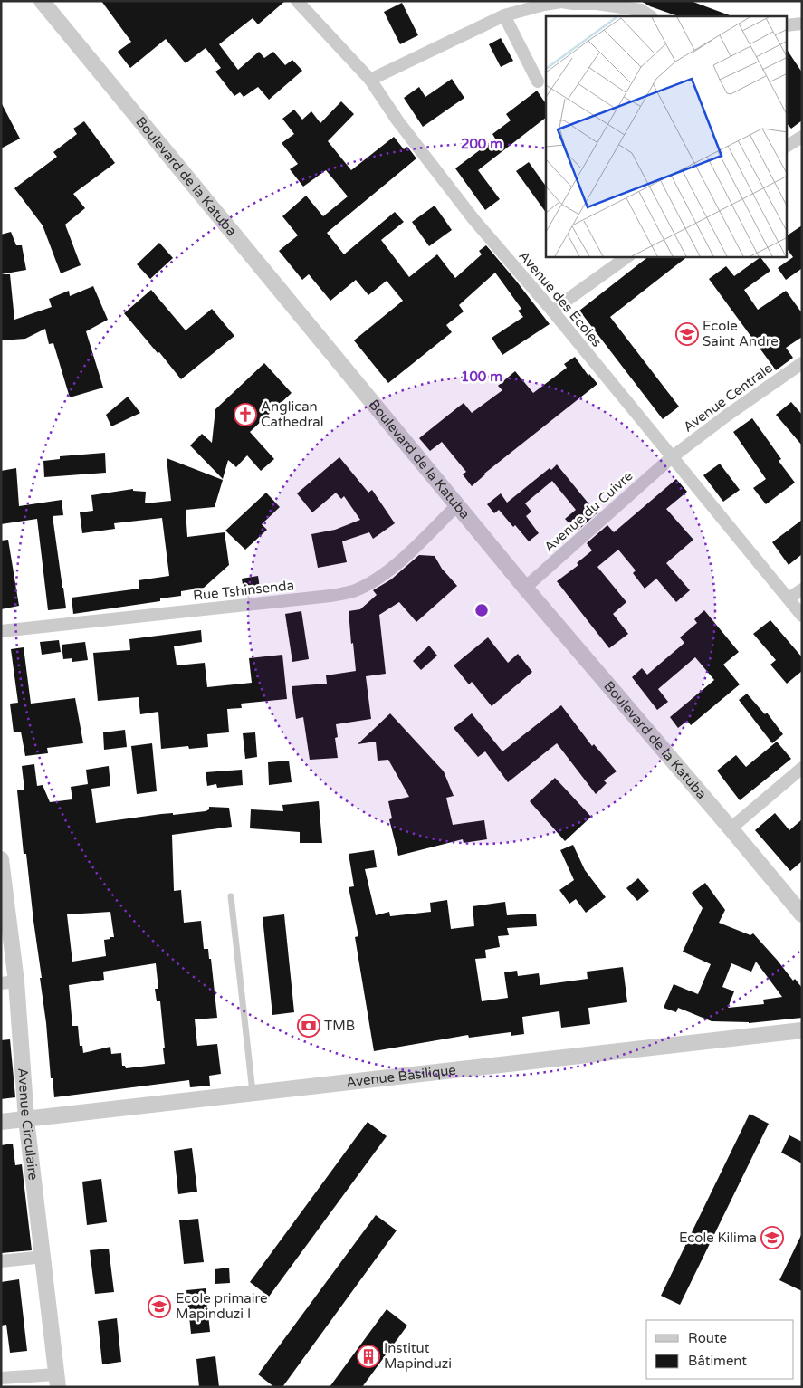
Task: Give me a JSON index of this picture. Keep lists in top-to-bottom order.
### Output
{
  "streets": {
    "street": [
      "Boulevard de la Katuba",
      "Avenue des Ecoles",
      "Avenue Centrale",
      "Avenue du Cuivre",
      "Rue Tshinsenda",
      "Avenue Basilique",
      "Avenue Circulaire"
    ]
  },
  "crossings": [
    ["Boulevard de la Katuba", "Avenue du Cuivre"],
    ["Boulevard de la Katuba", "Rue Tshinsenda"],
    ["Avenue des Ecoles", "Avenue Centrale"],
    ["Avenue des Ecoles", "Avenue du Cuivre"],
    ["Avenue Centrale", "Avenue du Cuivre"],
    ["Avenue Basilique", "Avenue Circulaire"]
  ],
  "places": {
    "school or university": ["Ecole Saint Andre", "Ecole Kilima", "Ecole primaire Mapinduzi I"],
    "church": ["Anglican Cathedral"],
    "bank": ["TMB"],
    "building": ["Institut Mapinduzi"]
  },
  "legend": ["Route", "Bâtiment"],
  "rings": ["200 m", "100 m"]
}
